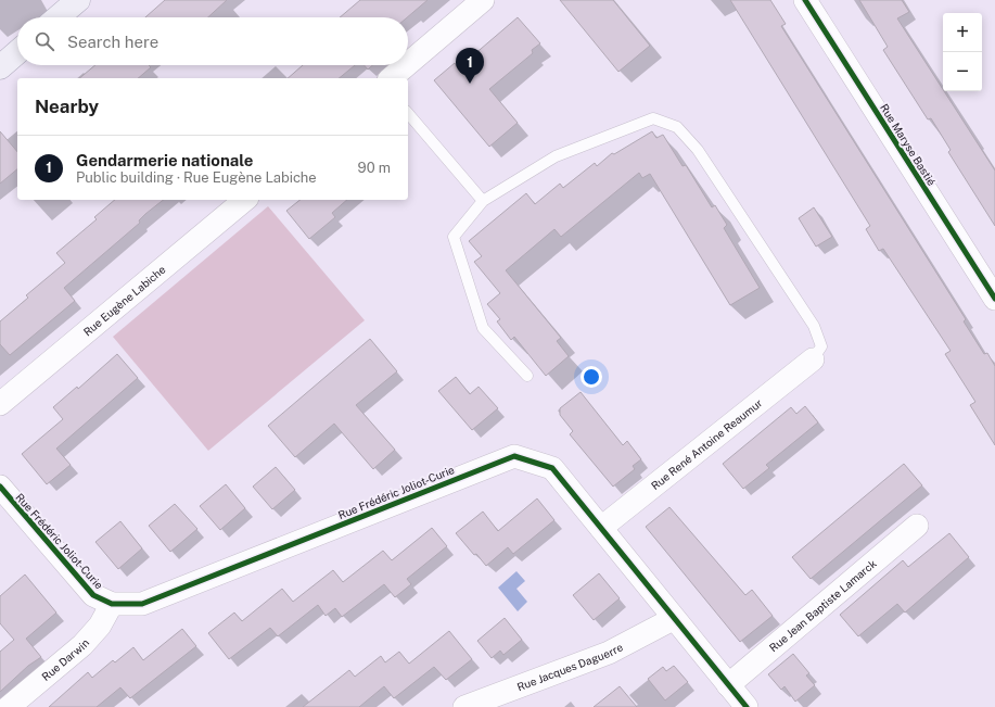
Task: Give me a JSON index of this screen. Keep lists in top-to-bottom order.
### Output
{
  "streets": {
    "street": [
      "Rue Maryse Bastié",
      "Rue Eugène Labiche",
      "Rue René Antoine Reaumur",
      "Rue Frédéric Joliot-Curie",
      "Rue Jean Baptiste Lamarck",
      "Rue Darwin",
      "Rue Jacques Daguerre"
    ]
  },
  "crossings": [
    ["Rue René Antoine Reaumur", "Rue Frédéric Joliot-Curie"],
    ["Rue Frédéric Joliot-Curie", "Rue Jean Baptiste Lamarck"],
    ["Rue Frédéric Joliot-Curie", "Rue Darwin"],
    ["Rue Frédéric Joliot-Curie", "Rue Jacques Daguerre"]
  ],
  "page": {
    "map_buttons": ["+", "−"],
    "search": "Search here",
    "pins": "1",
    "heading": "Nearby",
    "list": [
      {
        "mark": "1",
        "name": "Gendarmerie nationale",
        "note": "Public building · Rue Eugène Labiche",
        "value": "90 m"
      }
    ]
  }
}
